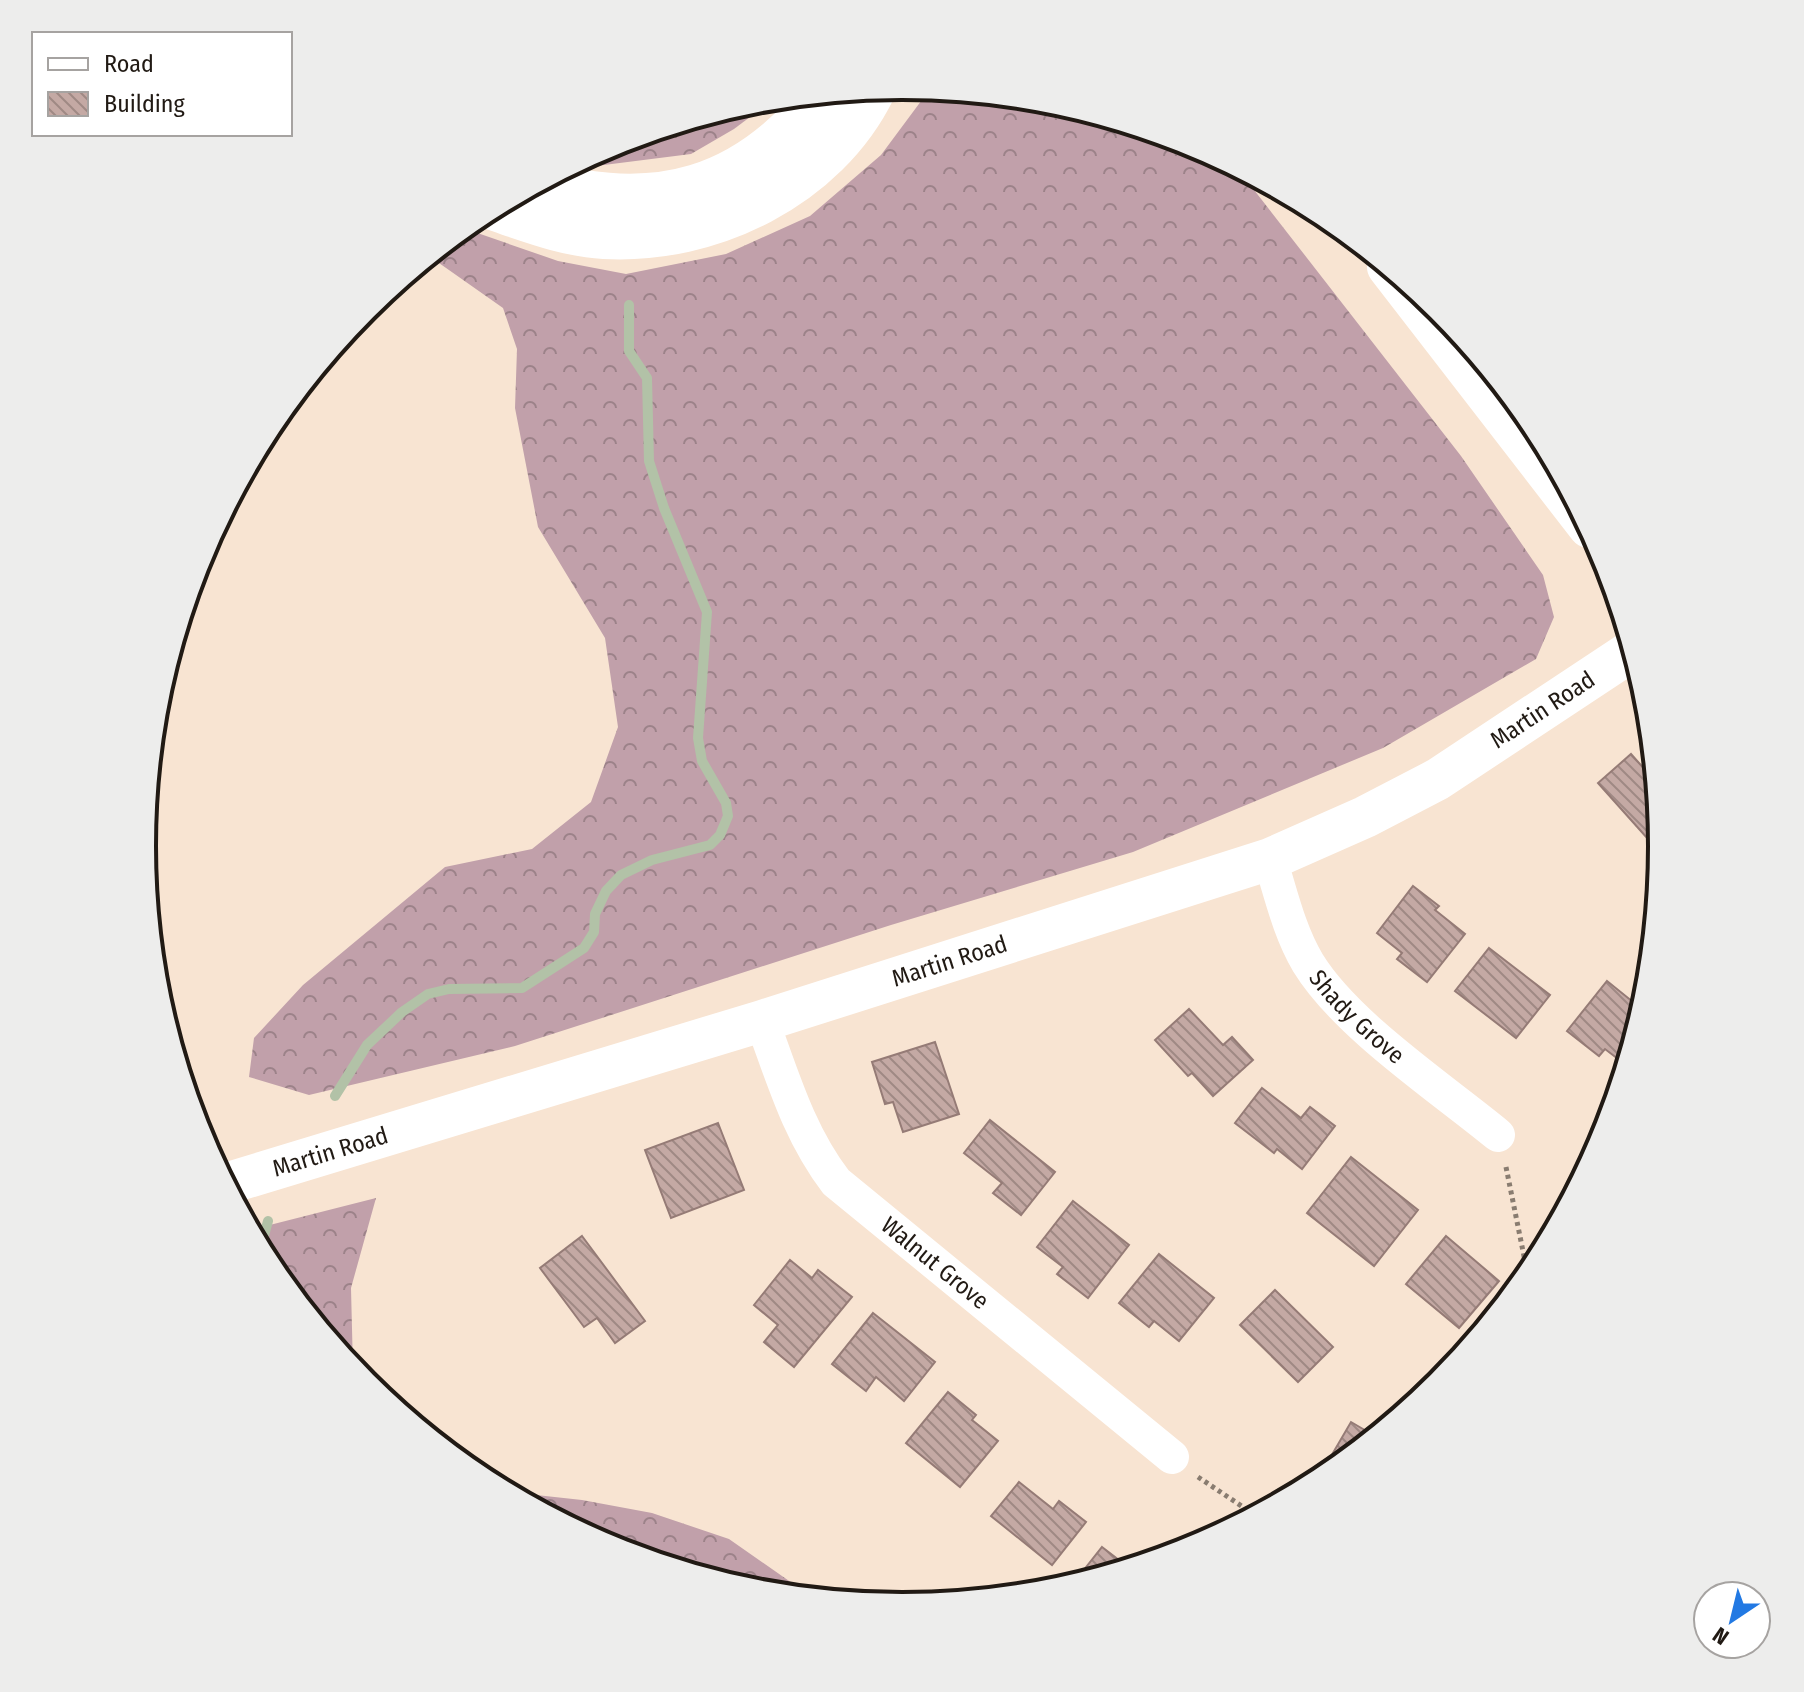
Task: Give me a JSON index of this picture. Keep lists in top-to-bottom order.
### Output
{
  "streets": {
    "street": ["Martin Road", "Shady Grove", "Walnut Grove"]
  },
  "crossings": [
    ["Martin Road", "Shady Grove"],
    ["Martin Road", "Walnut Grove"]
  ],
  "legend": ["Road", "Building"],
  "north": "bottom left"
}
